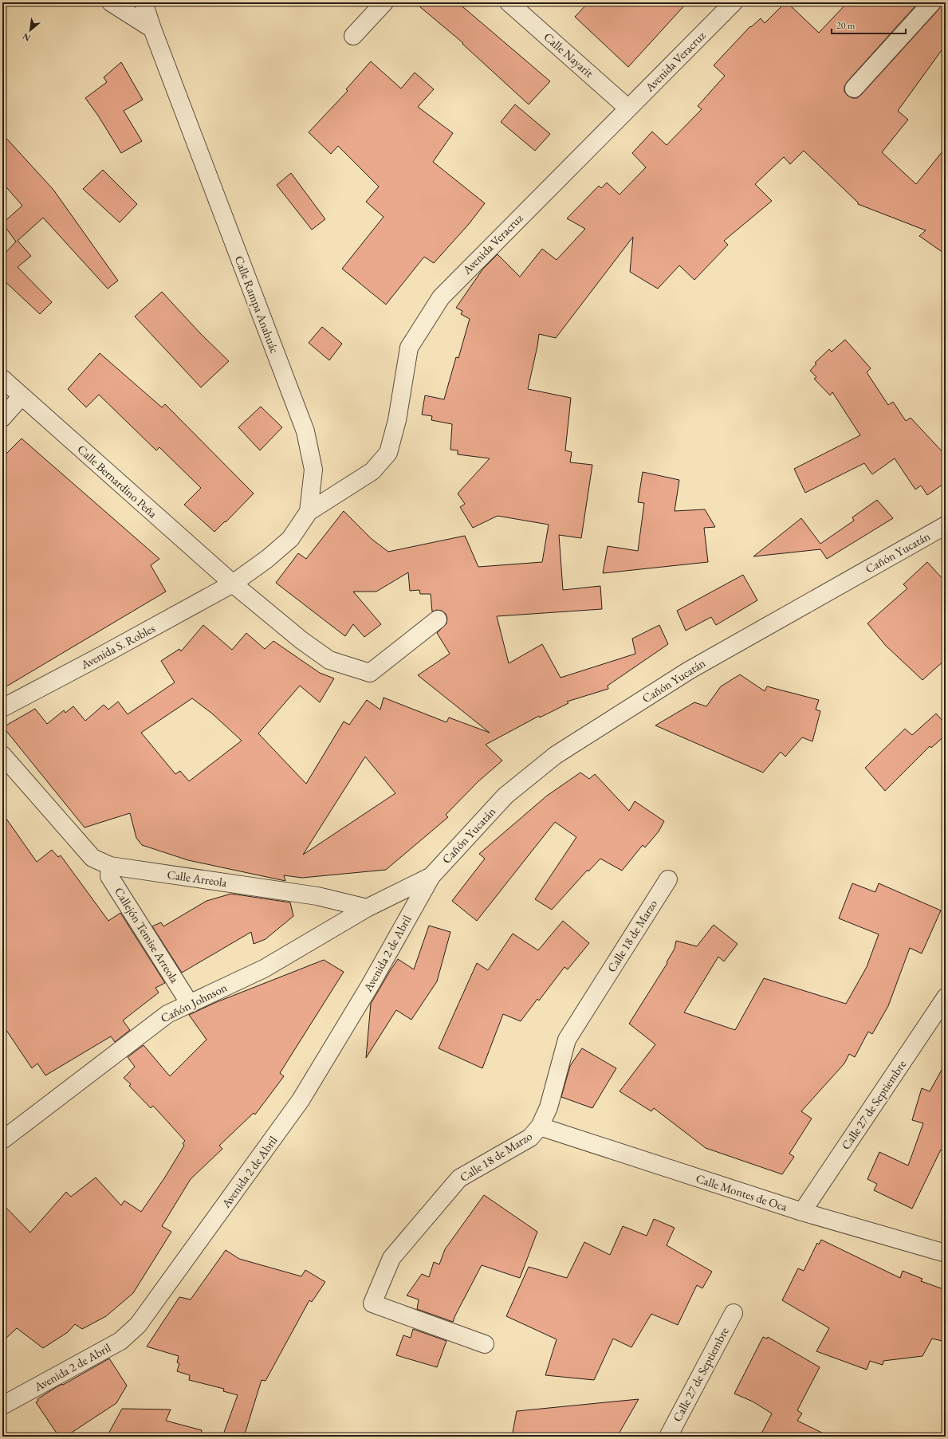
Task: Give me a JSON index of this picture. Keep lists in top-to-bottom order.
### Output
{
  "streets": {
    "street": [
      "Calle Nayarit",
      "Avenida Veracruz",
      "Calle Rampa Anahuác",
      "Calle Bernardino Peña",
      "Cañón Yucatán",
      "Avenida S. Robles",
      "Calle Arreola",
      "Callejón Temise Arreola",
      "Calle 18 de Marzo",
      "Avenida 2 de Abril",
      "Cañón Johnson",
      "Calle 27 de Septiembre",
      "Calle Montes de Oca"
    ]
  },
  "crossings": [
    ["Calle Nayarit", "Avenida Veracruz"],
    ["Avenida Veracruz", "Calle Rampa Anahuác"],
    ["Calle Rampa Anahuác", "Calle Bernardino Peña"],
    ["Calle Rampa Anahuác", "Avenida S. Robles"],
    ["Calle Bernardino Peña", "Avenida S. Robles"],
    ["Cañón Yucatán", "Avenida 2 de Abril"],
    ["Calle Arreola", "Callejón Temise Arreola"],
    ["Calle Arreola", "Cañón Johnson"],
    ["Callejón Temise Arreola", "Cañón Johnson"],
    ["Calle 18 de Marzo", "Calle Montes de Oca"],
    ["Calle 27 de Septiembre", "Calle Montes de Oca"]
  ],
  "scale_bar": "20 m",
  "north": "bottom left"
}
